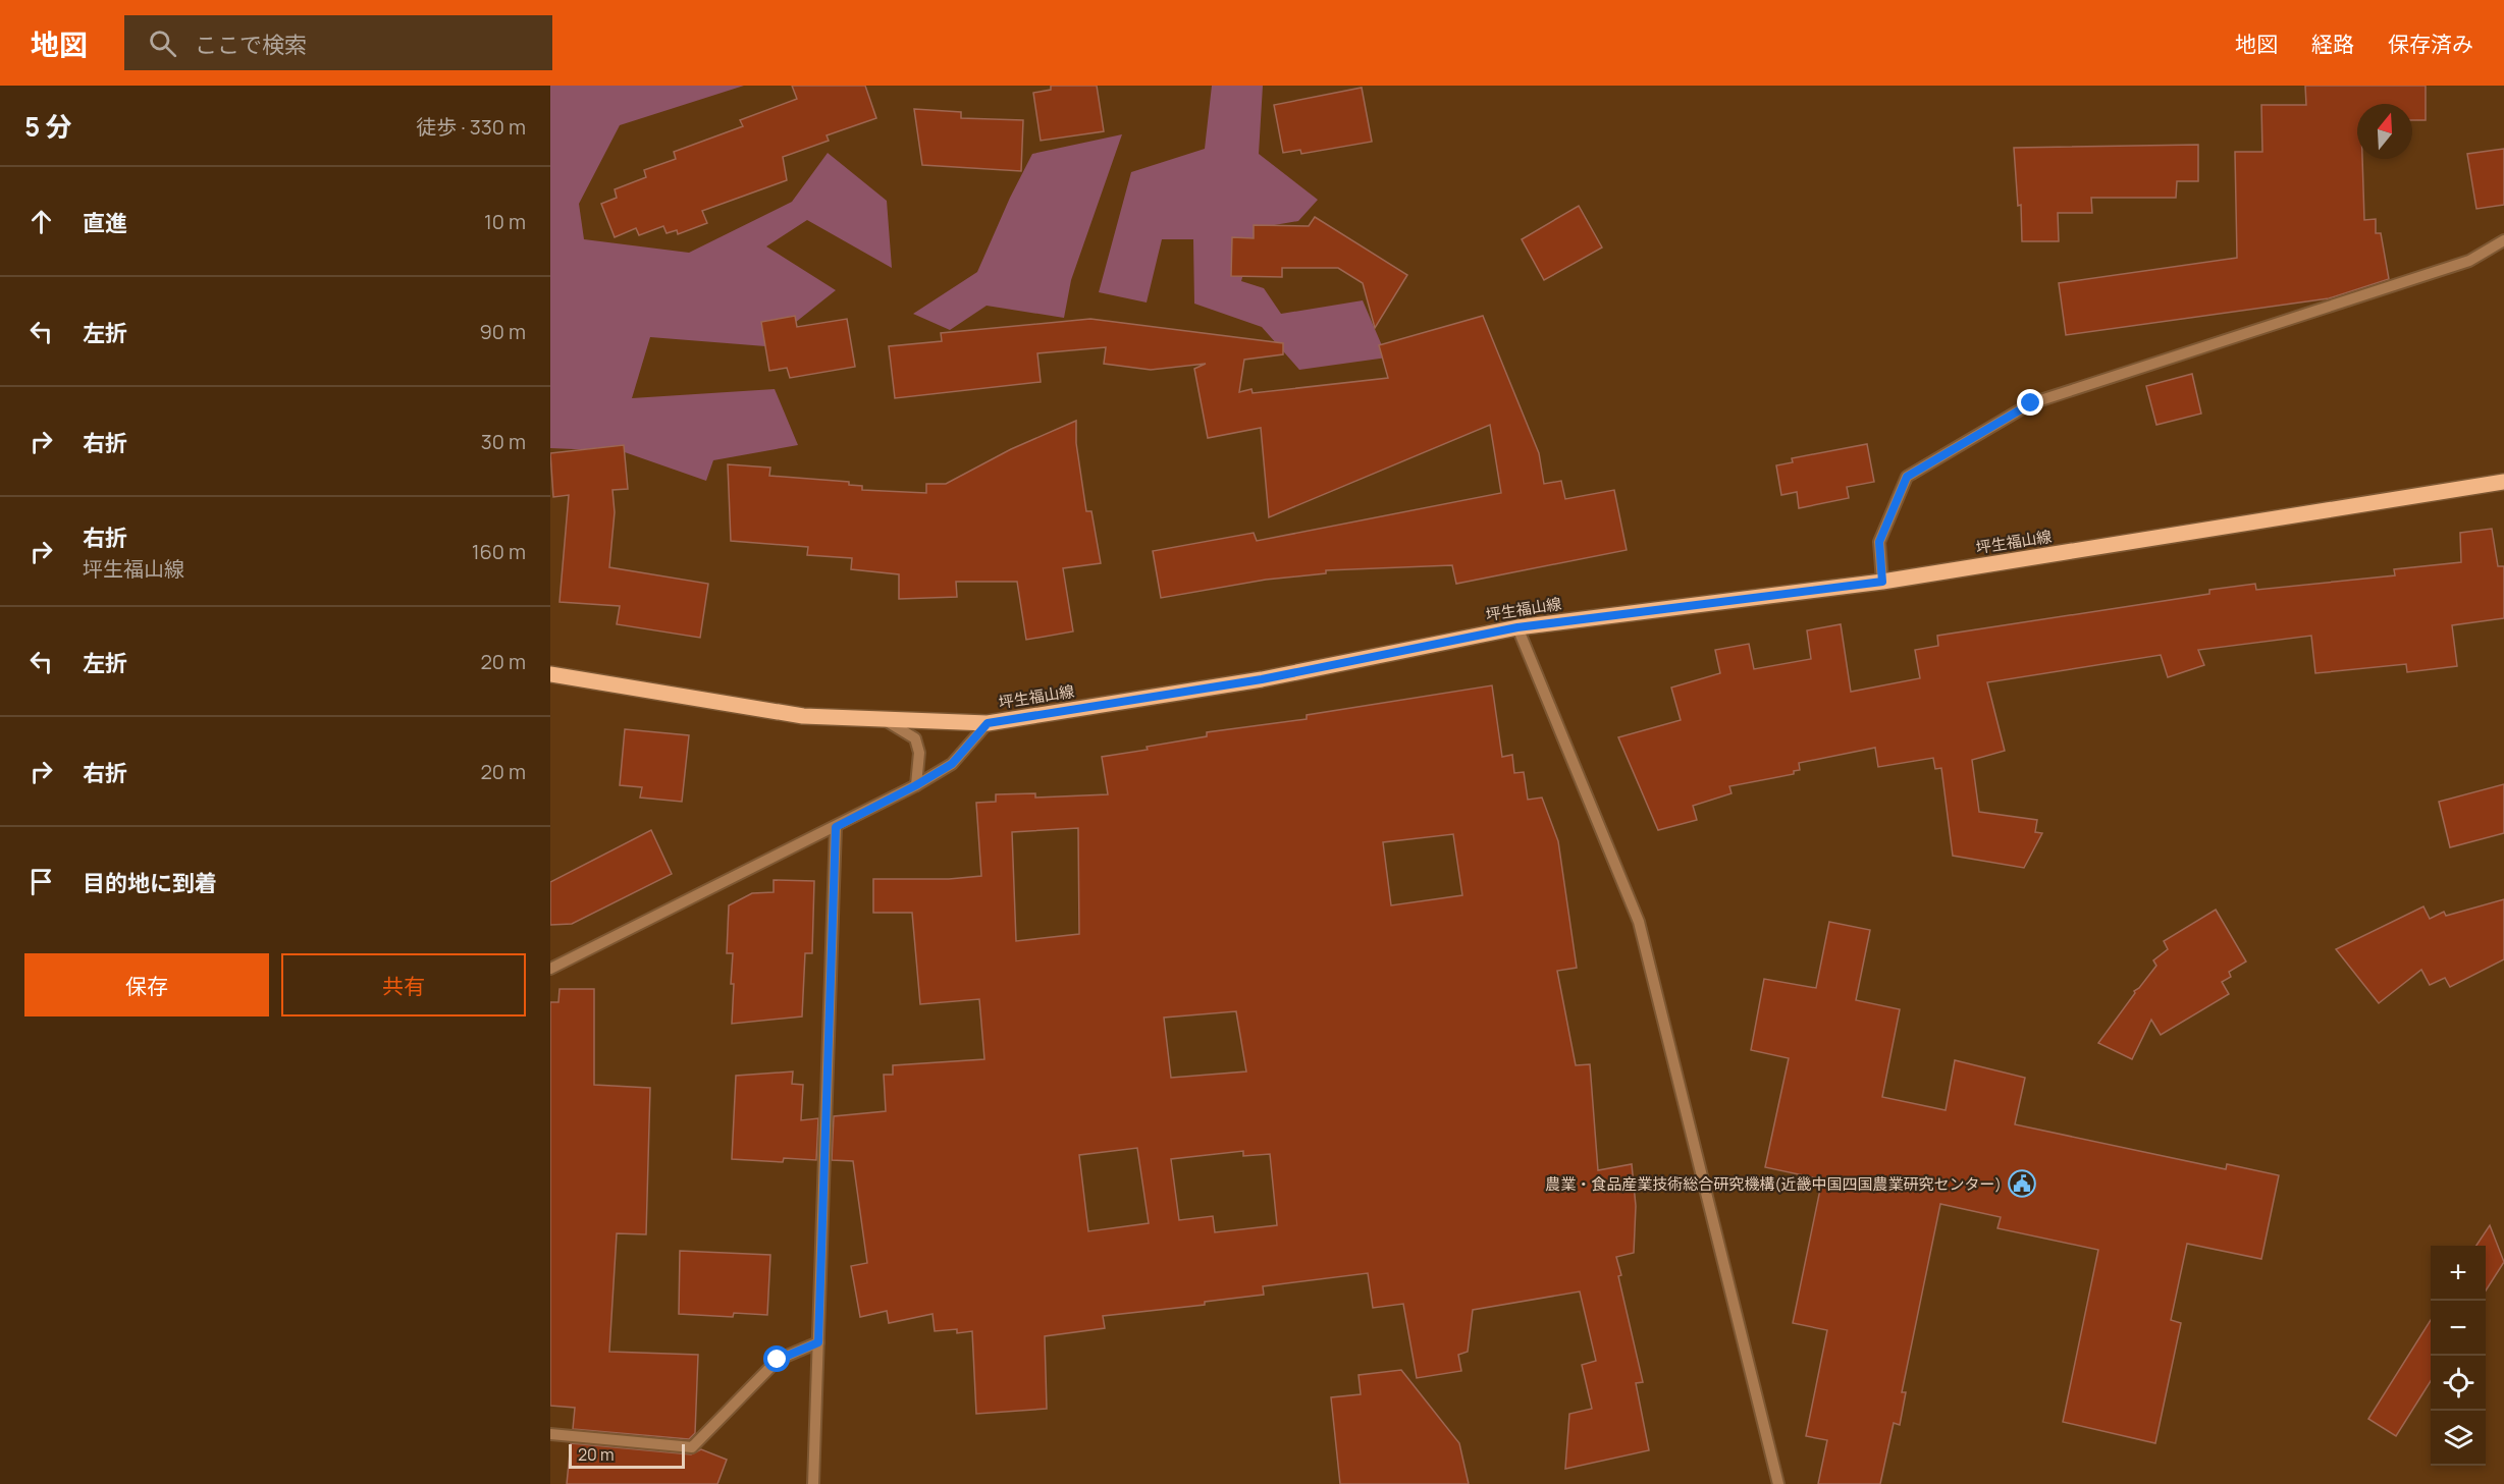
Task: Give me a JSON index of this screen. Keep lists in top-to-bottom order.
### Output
{
  "streets": {
    "main road": ["坪生福山線"]
  },
  "places": {
    "public building": ["農業・食品産業技術総合研究機構(近畿中国四国農業研究センター)"]
  },
  "scale_bar": "20 m",
  "north": "top",
  "page": {
    "header": "地図",
    "search": "ここで検索",
    "nav": ["地図", "経路", "保存済み"],
    "heading": ["5 分", "徒歩 · 330 m"],
    "list": [
      ["直進", "10 m"],
      ["左折", "90 m"],
      ["右折", "30 m"],
      ["右折", "坪生福山線", "160 m"],
      ["左折", "20 m"],
      ["右折", "20 m"],
      "目的地に到着"
    ],
    "buttons": ["保存", "共有"],
    "map_buttons": ["+", "−"],
    "scale": "20 m"
  }
}
